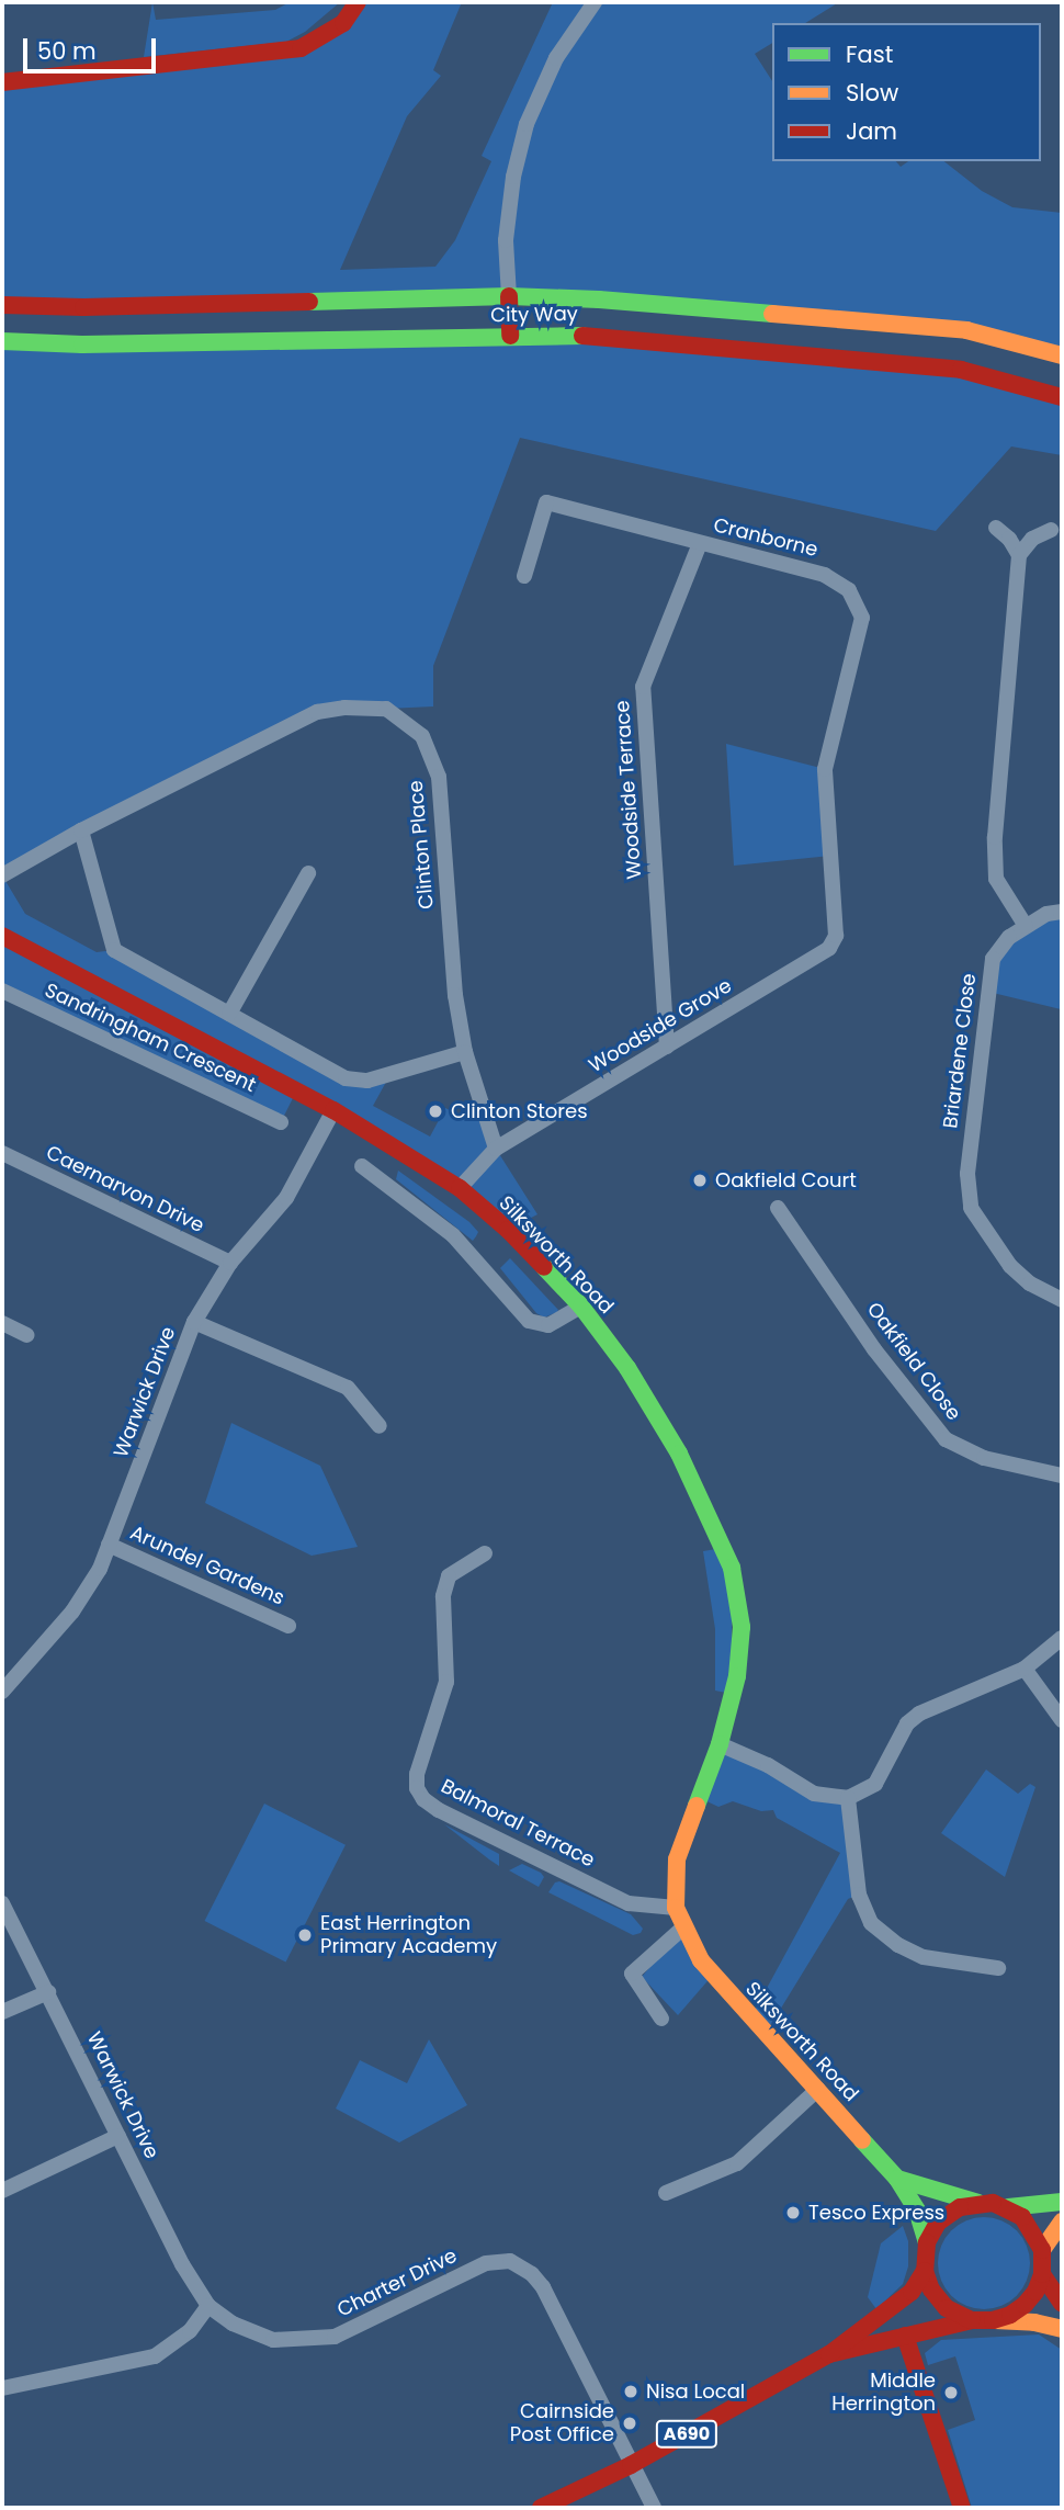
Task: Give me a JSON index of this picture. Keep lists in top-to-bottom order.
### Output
{
  "streets": {
    "main road": ["City Way", "Silksworth Road", "A690"],
    "street": [
      "Cranborne",
      "Woodside Terrace",
      "Clinton Place",
      "Woodside Grove",
      "Sandringham Crescent",
      "Briardene Close",
      "Caernarvon Drive",
      "Oakfield Close",
      "Warwick Drive",
      "Arundel Gardens",
      "Balmoral Terrace",
      "Charter Drive"
    ]
  },
  "crossings": [
    ["Cranborne", "Woodside Terrace"],
    ["Cranborne", "Woodside Grove"],
    ["Woodside Terrace", "Woodside Grove"],
    ["Clinton Place", "Woodside Grove"],
    ["Woodside Grove", "Silksworth Road"],
    ["Caernarvon Drive", "Warwick Drive"],
    ["Silksworth Road", "Warwick Drive"],
    ["Silksworth Road", "Balmoral Terrace"],
    ["Silksworth Road", "A690"],
    ["Warwick Drive", "Arundel Gardens"],
    ["Warwick Drive", "Charter Drive"],
    ["Charter Drive", "A690"]
  ],
  "places": [
    "Clinton Stores",
    "Oakfield Court",
    "East Herrington Primary Academy",
    "Tesco Express",
    "Nisa Local",
    "Middle Herrington",
    "Cairnside Post Office"
  ],
  "legend": ["Fast", "Slow", "Jam"],
  "scale_bar": "50 m"
}
